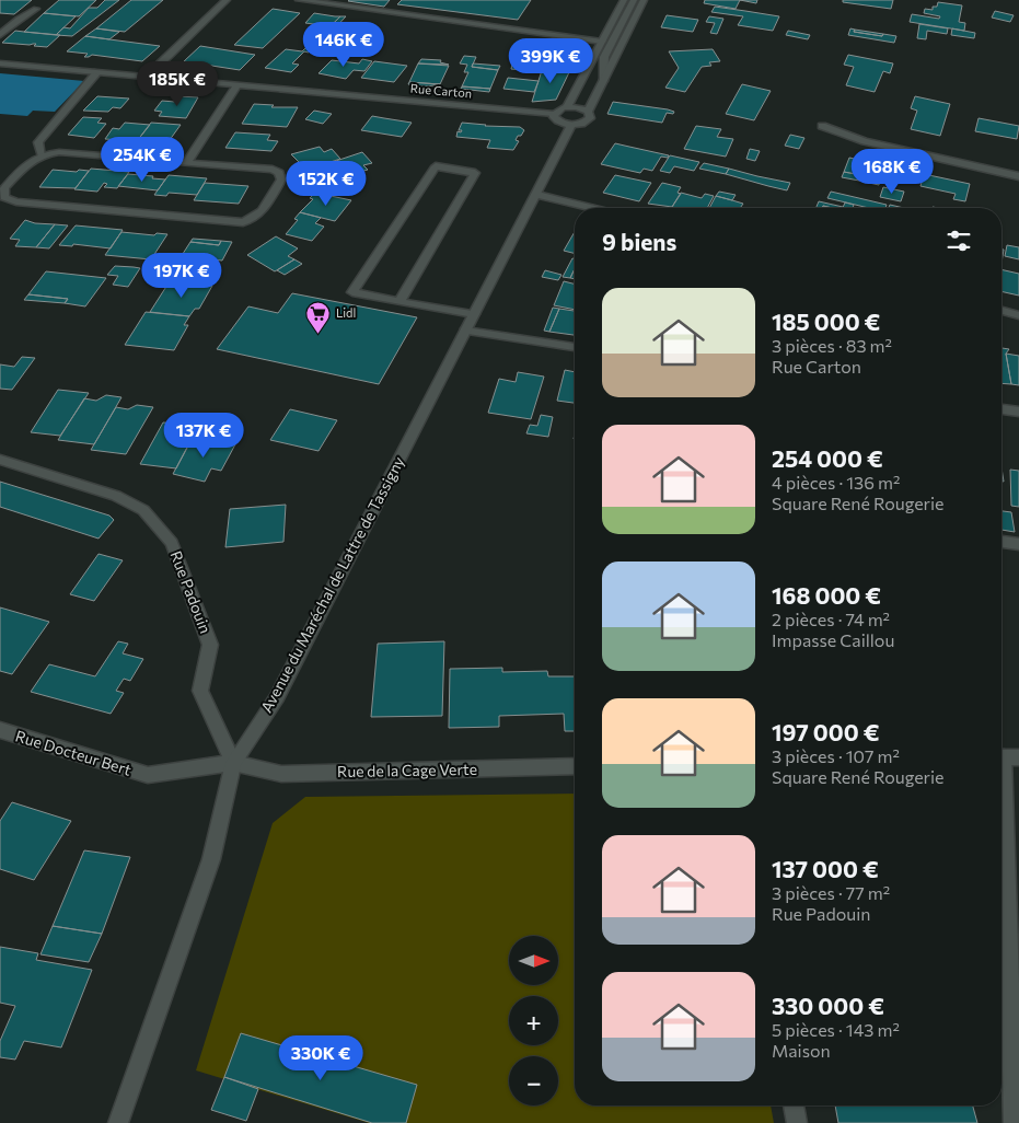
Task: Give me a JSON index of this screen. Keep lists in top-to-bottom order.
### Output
{
  "streets": {
    "street": [
      "Rue Carton",
      "Avenue du Maréchal de Lattre de Tassigny",
      "Rue Padouin",
      "Rue Docteur Bert",
      "Rue de la Cage Verte"
    ]
  },
  "crossings": [
    ["Avenue du Maréchal de Lattre de Tassigny", "Rue Padouin"],
    ["Avenue du Maréchal de Lattre de Tassigny", "Rue Docteur Bert"],
    ["Avenue du Maréchal de Lattre de Tassigny", "Rue de la Cage Verte"],
    ["Rue Padouin", "Rue Docteur Bert"],
    ["Rue Padouin", "Rue de la Cage Verte"],
    ["Rue Docteur Bert", "Rue de la Cage Verte"]
  ],
  "places": {
    "supermarket": ["Lidl"]
  },
  "north": "right",
  "page": {
    "price": [
      "146K €",
      "399K €",
      "185K €",
      "254K €",
      "168K €",
      "152K €",
      "197K €",
      "137K €",
      "330K €"
    ],
    "heading": "9 biens",
    "list": [
      {
        "name": "185 000 €",
        "note": "3 pièces · 83 m² · Rue Carton"
      },
      {
        "name": "254 000 €",
        "note": "4 pièces · 136 m² · Square René Rougerie"
      },
      {
        "name": "168 000 €",
        "note": "2 pièces · 74 m² · Impasse Caillou"
      },
      {
        "name": "197 000 €",
        "note": "3 pièces · 107 m² · Square René Rougerie"
      },
      {
        "name": "137 000 €",
        "note": "3 pièces · 77 m² · Rue Padouin"
      },
      {
        "name": "330 000 €",
        "note": "5 pièces · 143 m² · Maison"
      }
    ],
    "map_buttons": ["+", "−"]
  }
}
